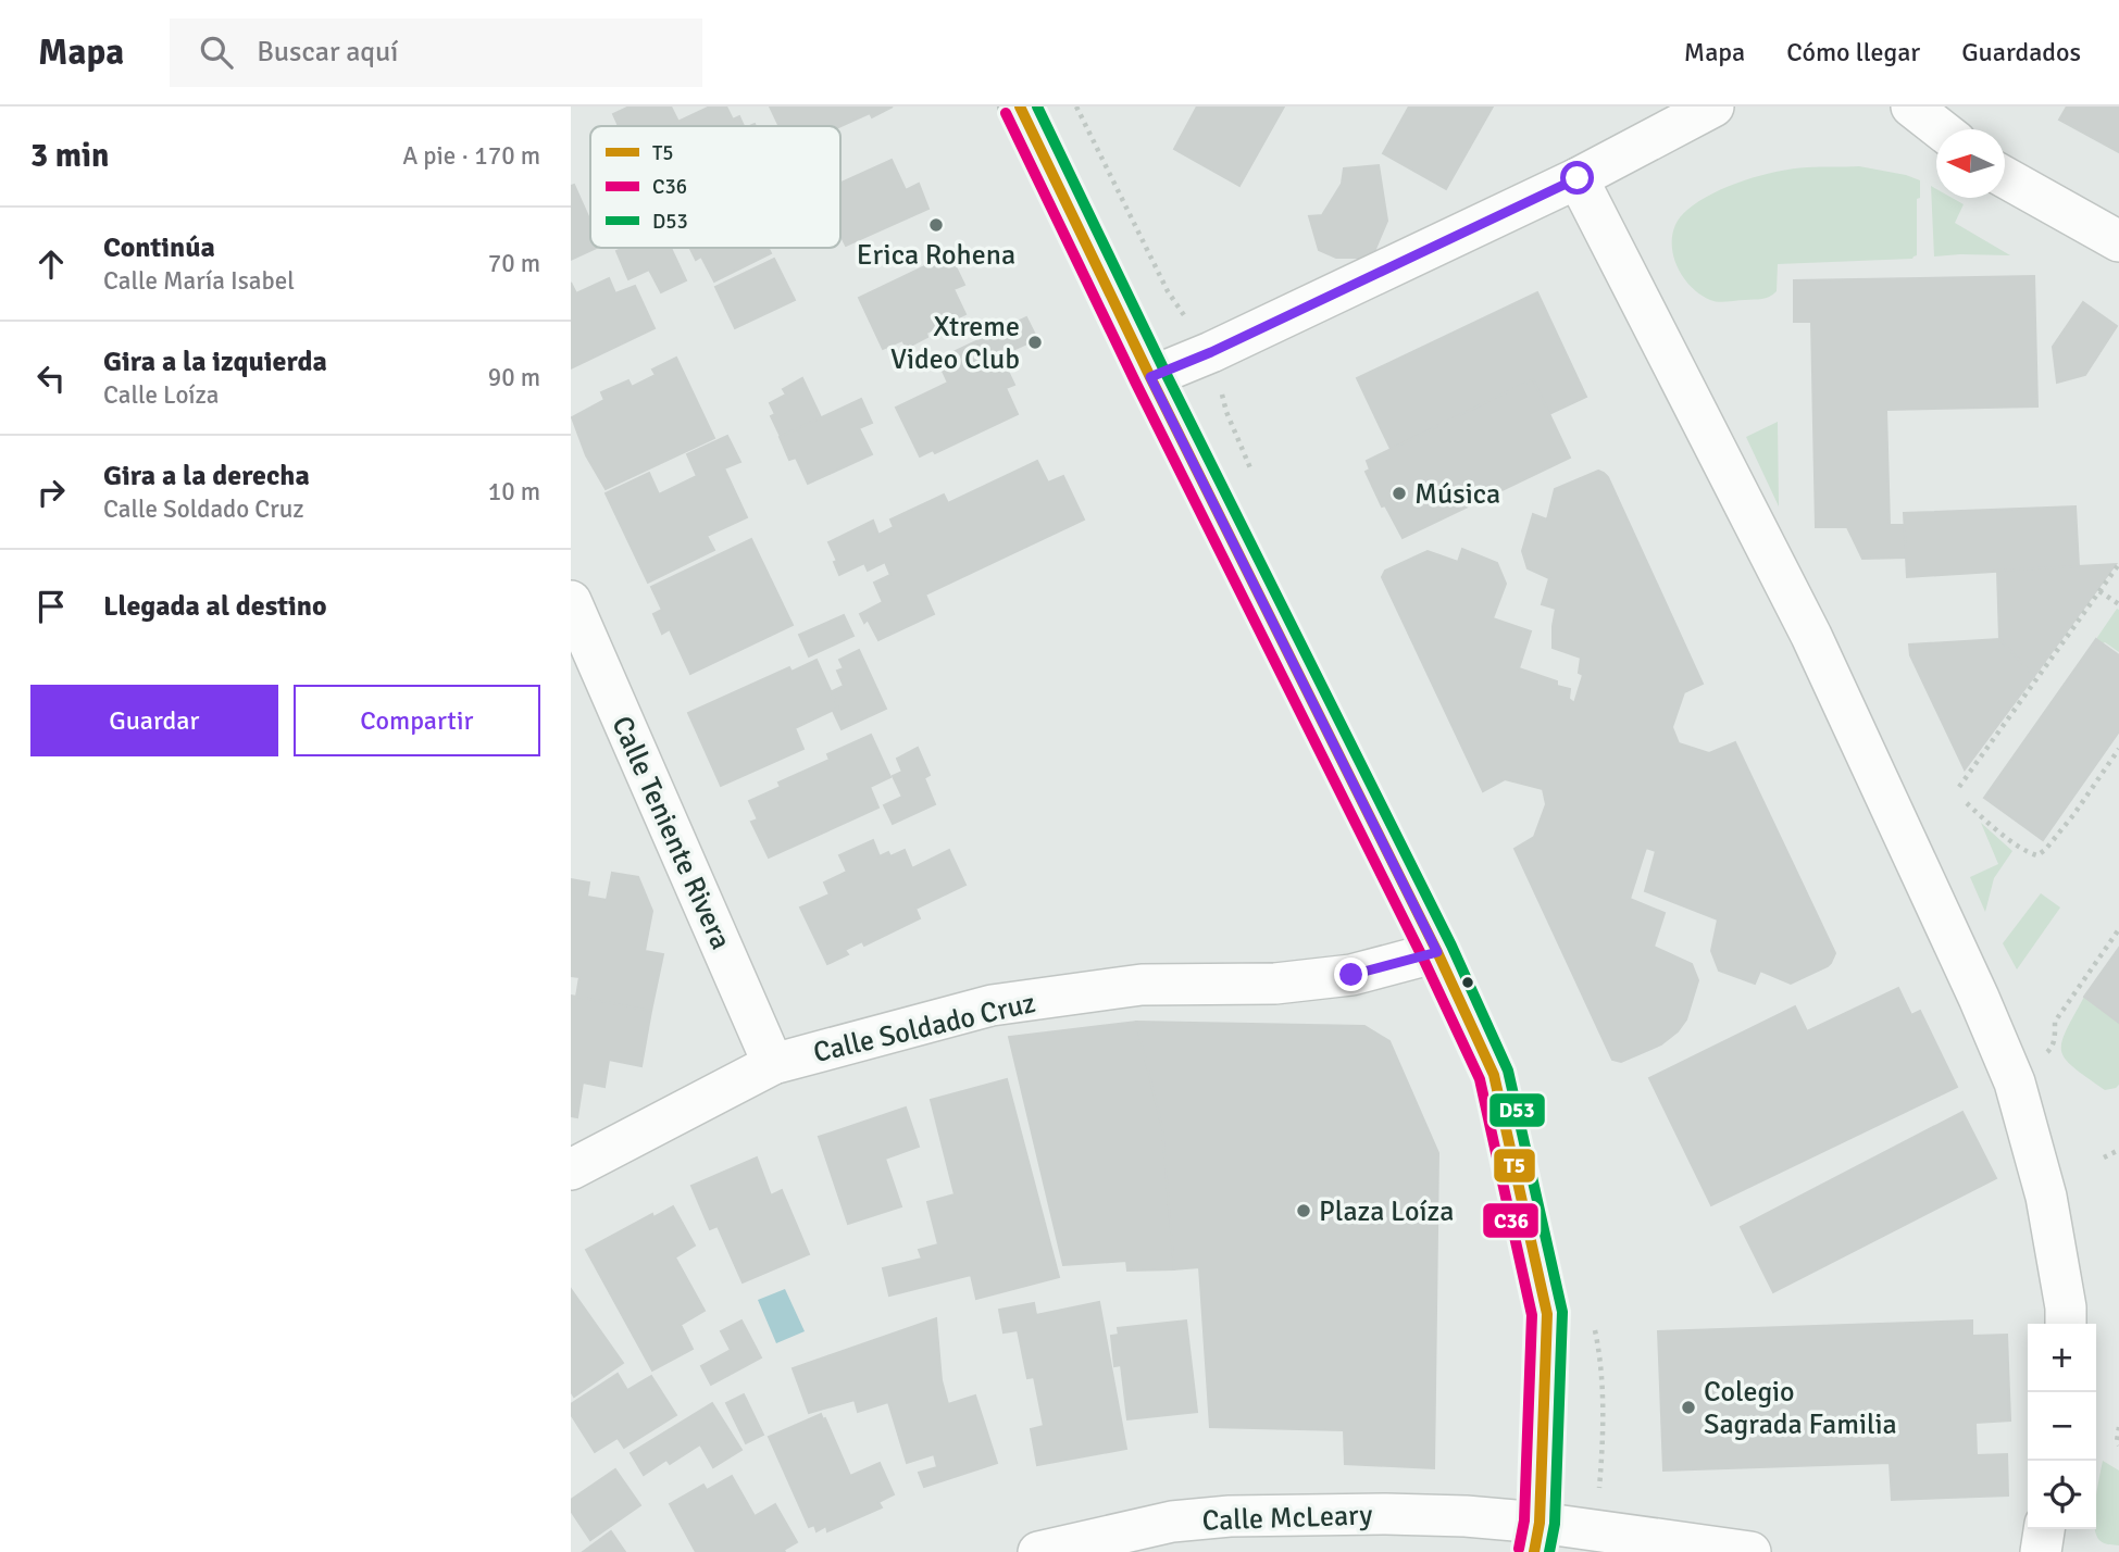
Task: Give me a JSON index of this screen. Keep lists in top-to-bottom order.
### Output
{
  "streets": {
    "street": ["Calle Teniente Rivera", "Calle Soldado Cruz", "Calle McLeary"]
  },
  "crossings": [
    ["Calle Teniente Rivera", "Calle Soldado Cruz"]
  ],
  "places": [
    "Erica Rohena",
    "Xtreme Video Club",
    "Música",
    "Plaza Loíza",
    "Colegio Sagrada Familia"
  ],
  "lines": ["transit line T5", "transit line D53", "transit line C36"],
  "legend": ["T5", "C36", "D53"],
  "north": "left",
  "page": {
    "header": "Mapa",
    "search": "Buscar aquí",
    "nav": ["Mapa", "Cómo llegar", "Guardados"],
    "heading": ["3 min", "A pie · 170 m"],
    "list": [
      ["Continúa", "Calle María Isabel", "70 m"],
      ["Gira a la izquierda", "Calle Loíza", "90 m"],
      ["Gira a la derecha", "Calle Soldado Cruz", "10 m"],
      "Llegada al destino"
    ],
    "buttons": ["Guardar", "Compartir"],
    "map_buttons": ["+", "−"]
  }
}
